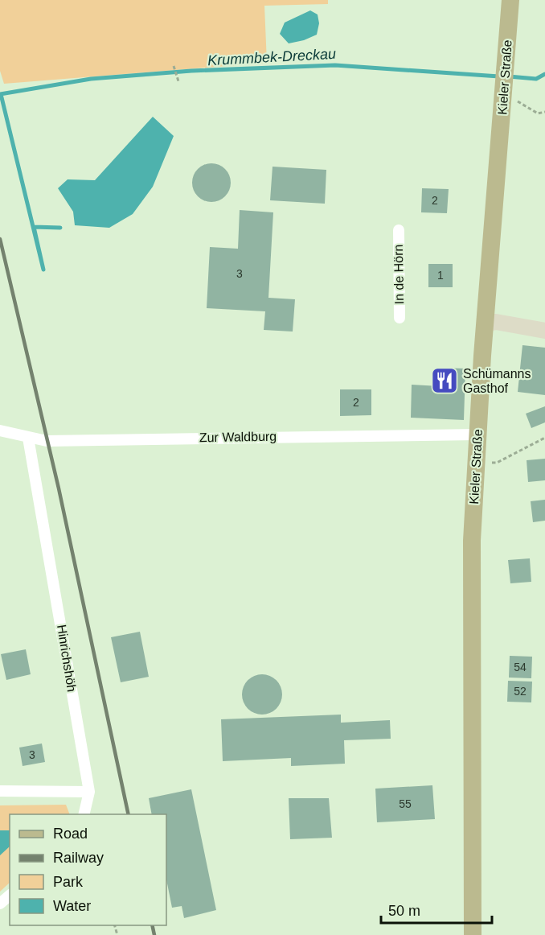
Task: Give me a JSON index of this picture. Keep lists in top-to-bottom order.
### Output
{
  "streets": {
    "main road": ["Kieler Straße"],
    "street": ["In de Hörn", "Zur Waldburg", "Hinrichshöh"]
  },
  "crossings": [
    ["Kieler Straße", "Zur Waldburg"],
    ["Zur Waldburg", "Hinrichshöh"]
  ],
  "water": ["Krummbek-Dreckau"],
  "places": {
    "restaurant": ["Schümanns Gasthof"]
  },
  "house_numbers": [
    "2",
    "3",
    "1",
    "2",
    "54",
    "52",
    "3",
    "55"
  ],
  "legend": [
    "Road",
    "Railway",
    "Park",
    "Water"
  ],
  "scale_bar": "50 m"
}
